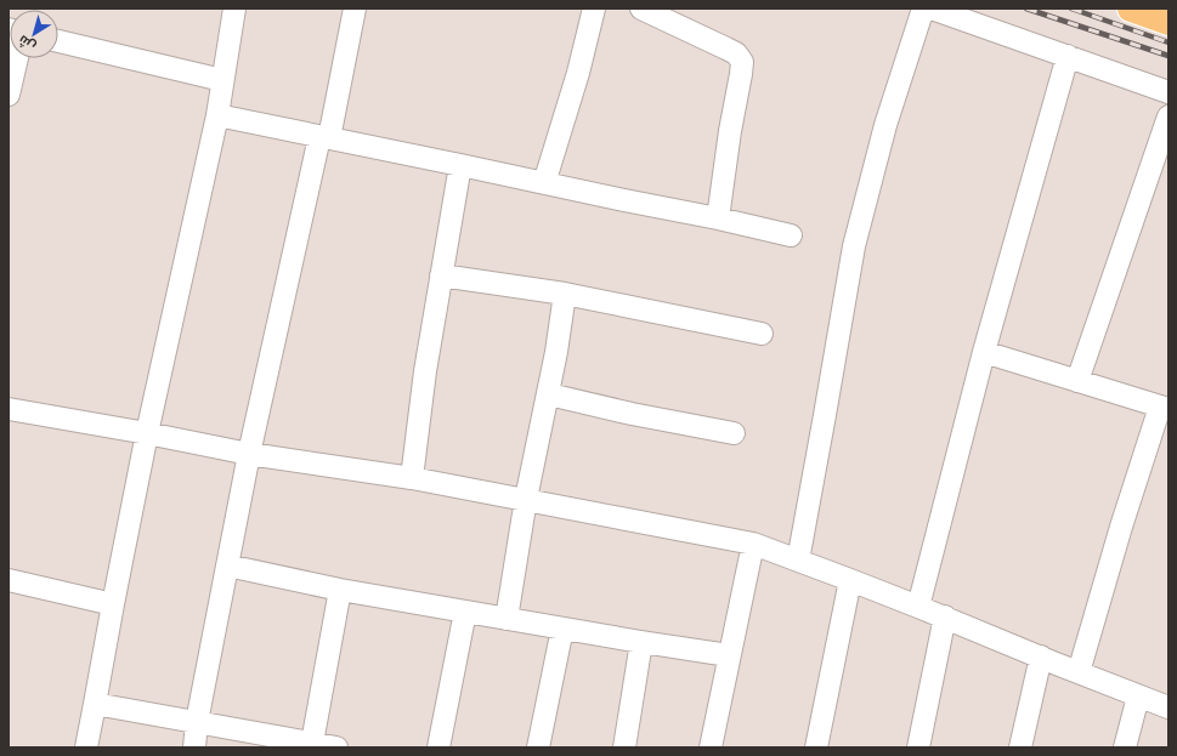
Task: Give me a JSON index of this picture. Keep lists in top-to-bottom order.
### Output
{
  "north": "bottom left"
}
